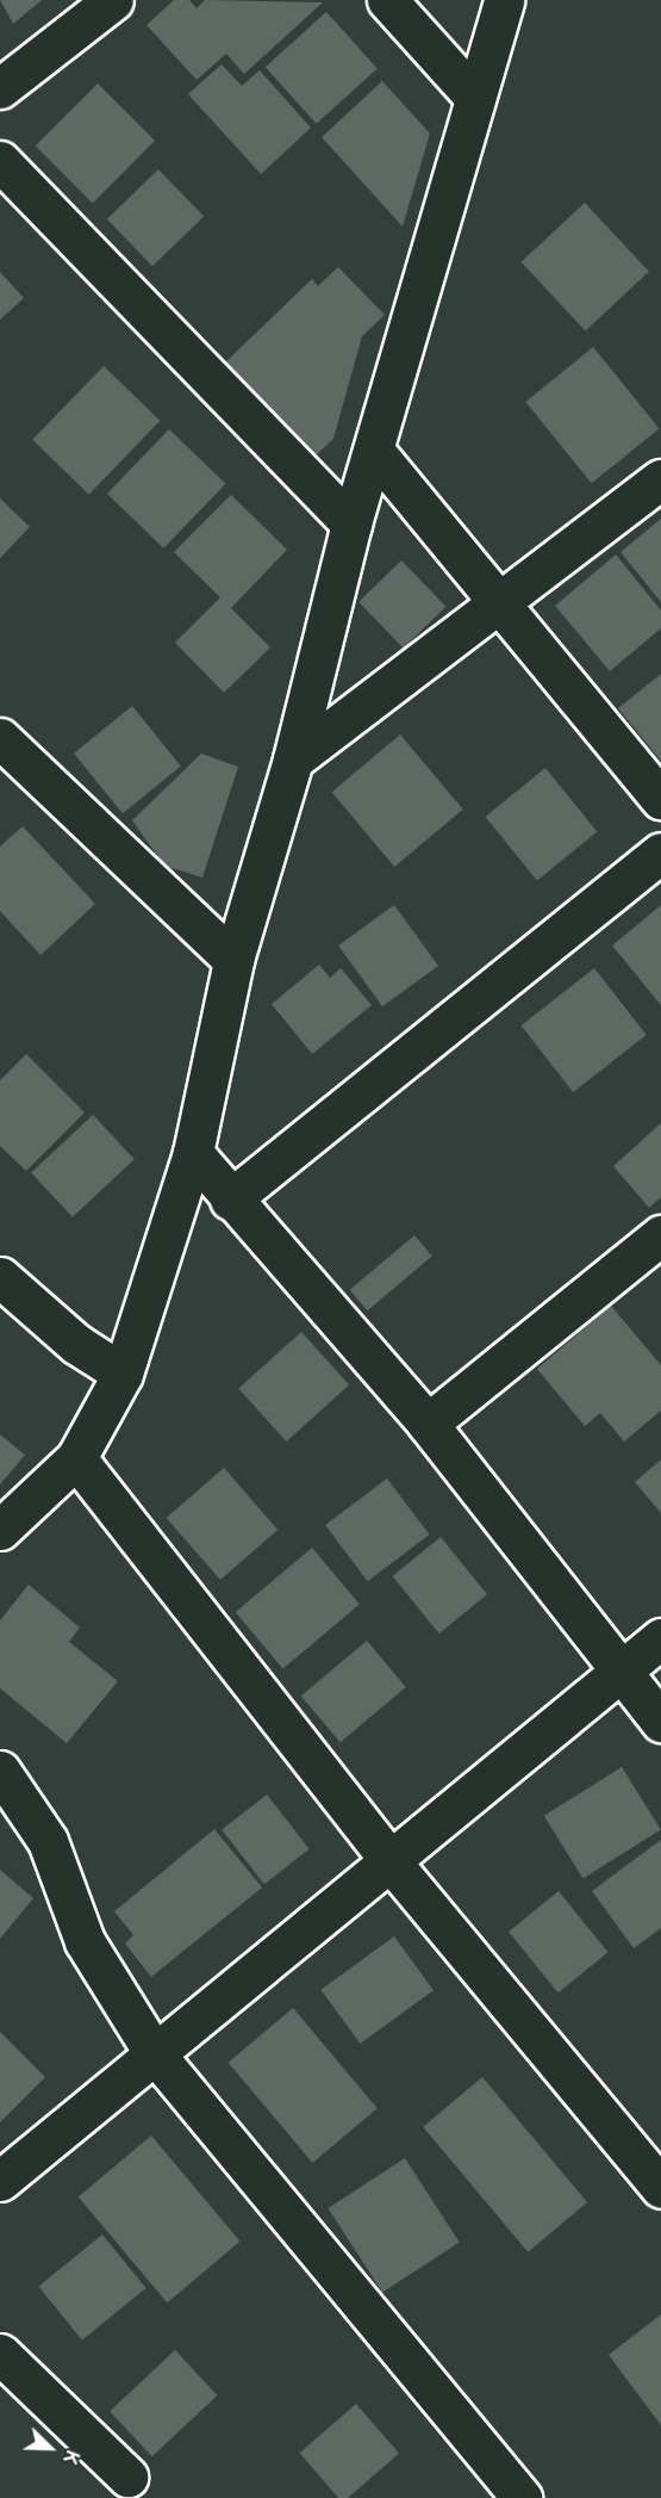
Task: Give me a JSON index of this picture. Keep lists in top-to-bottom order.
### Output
{
  "north": "bottom right"
}
